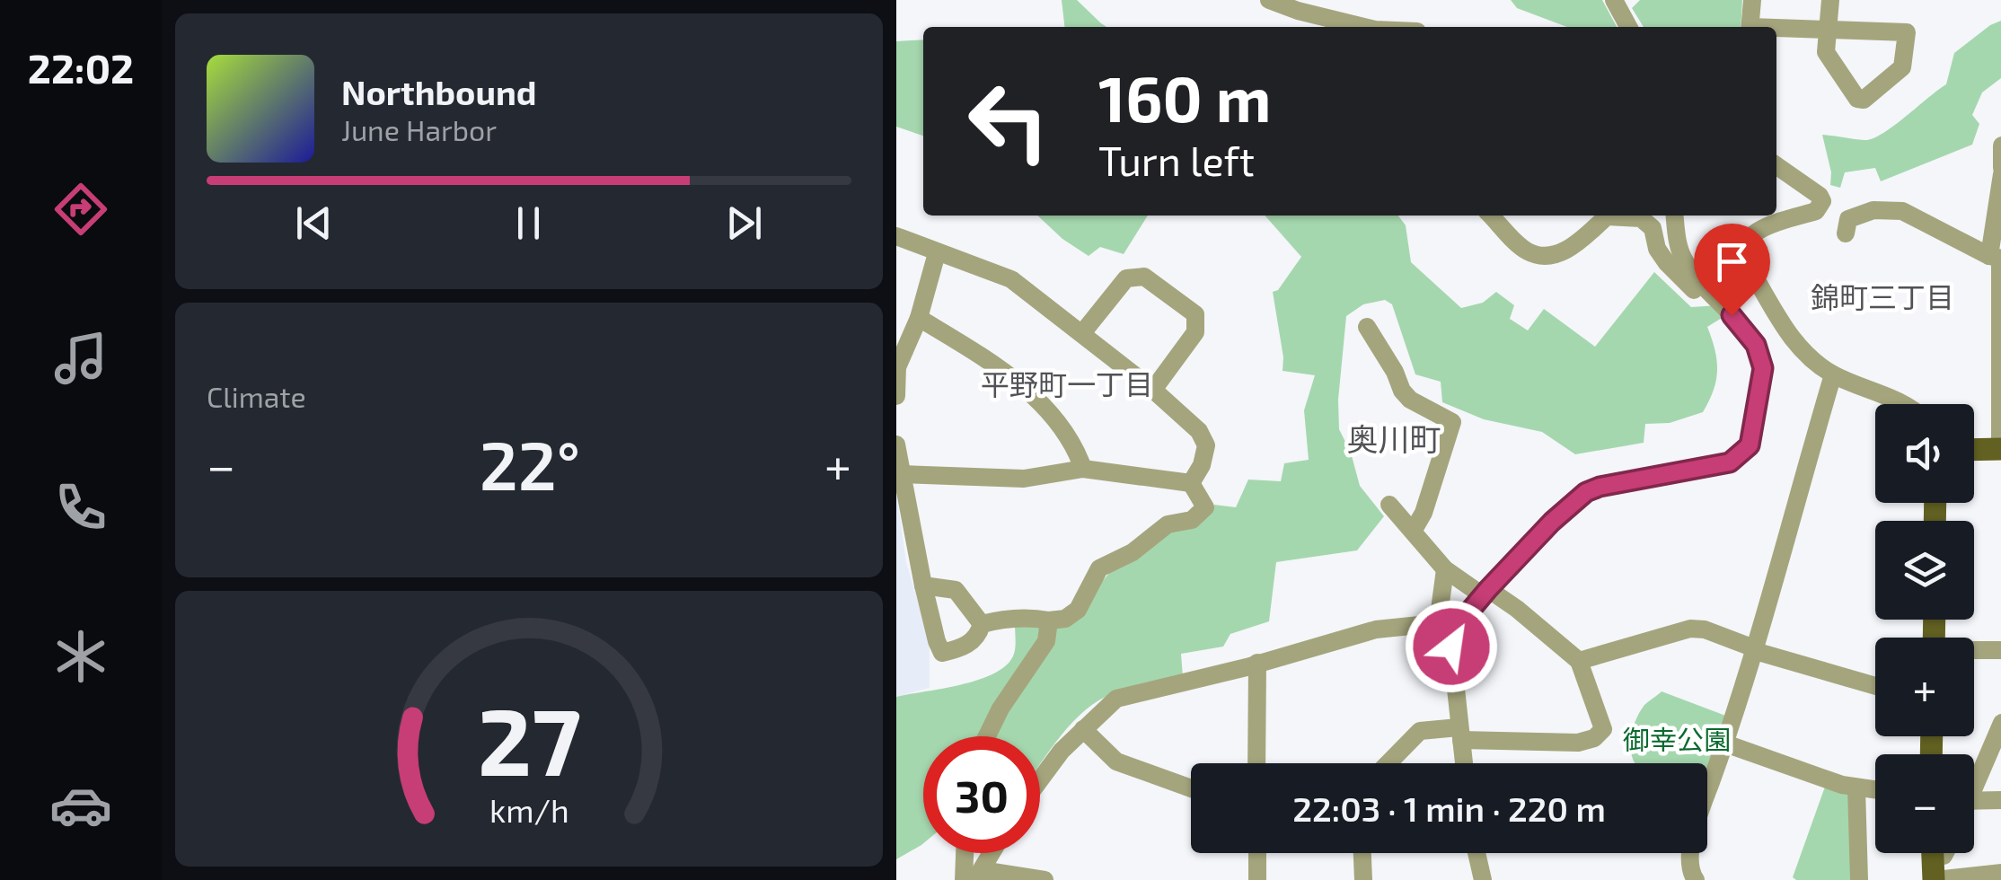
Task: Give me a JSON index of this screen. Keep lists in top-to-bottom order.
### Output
{
  "districts": ["錦町三丁目", "平野町一丁目", "奥川町"],
  "parks": ["御幸公園"],
  "page": {
    "tabs": "22:02",
    "turn": ["160 m", "Turn left"],
    "song": ["Northbound", "June Harbor"],
    "tile": "Climate",
    "map_buttons": ["+", "−"],
    "heat": ["−", "22°", "+"],
    "limit": "30",
    "trip": "22:03 · 1 min · 220 m",
    "gauge": ["27", "km/h"]
  }
}
